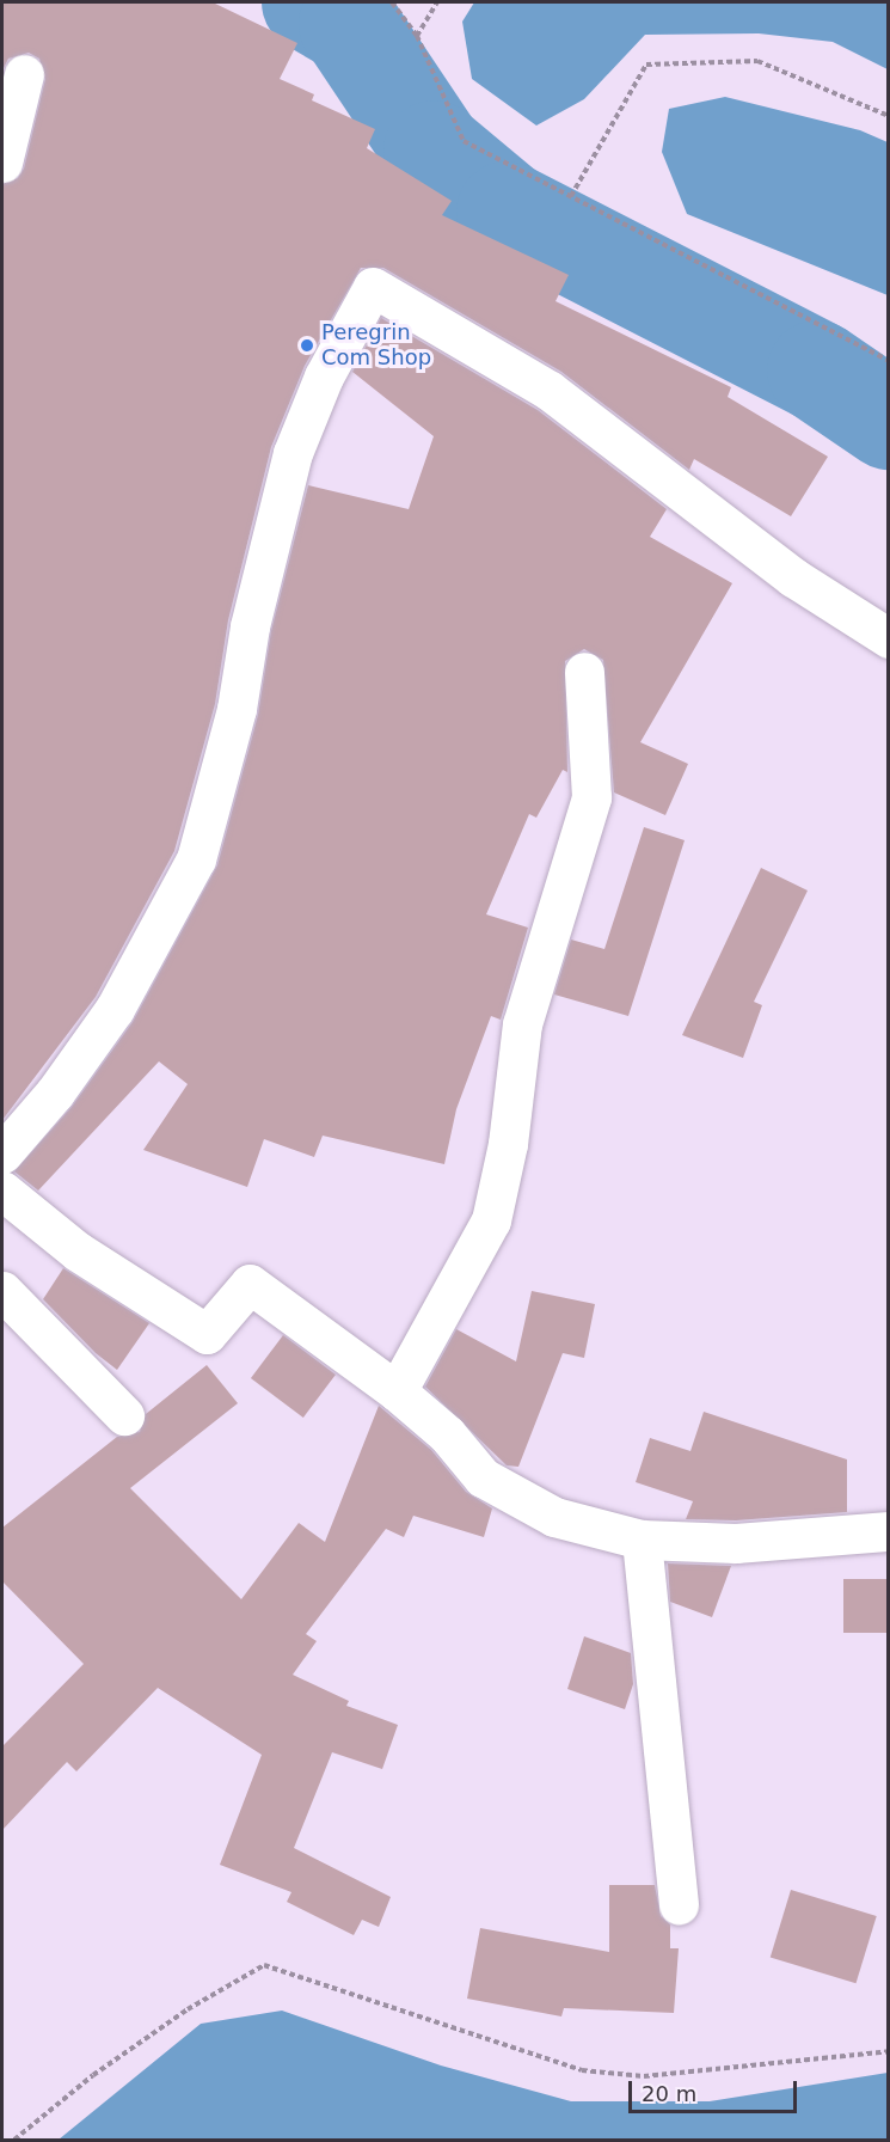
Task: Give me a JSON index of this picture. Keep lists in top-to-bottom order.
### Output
{
  "places": ["Peregrin Com Shop"],
  "scale_bar": "20 m"
}
